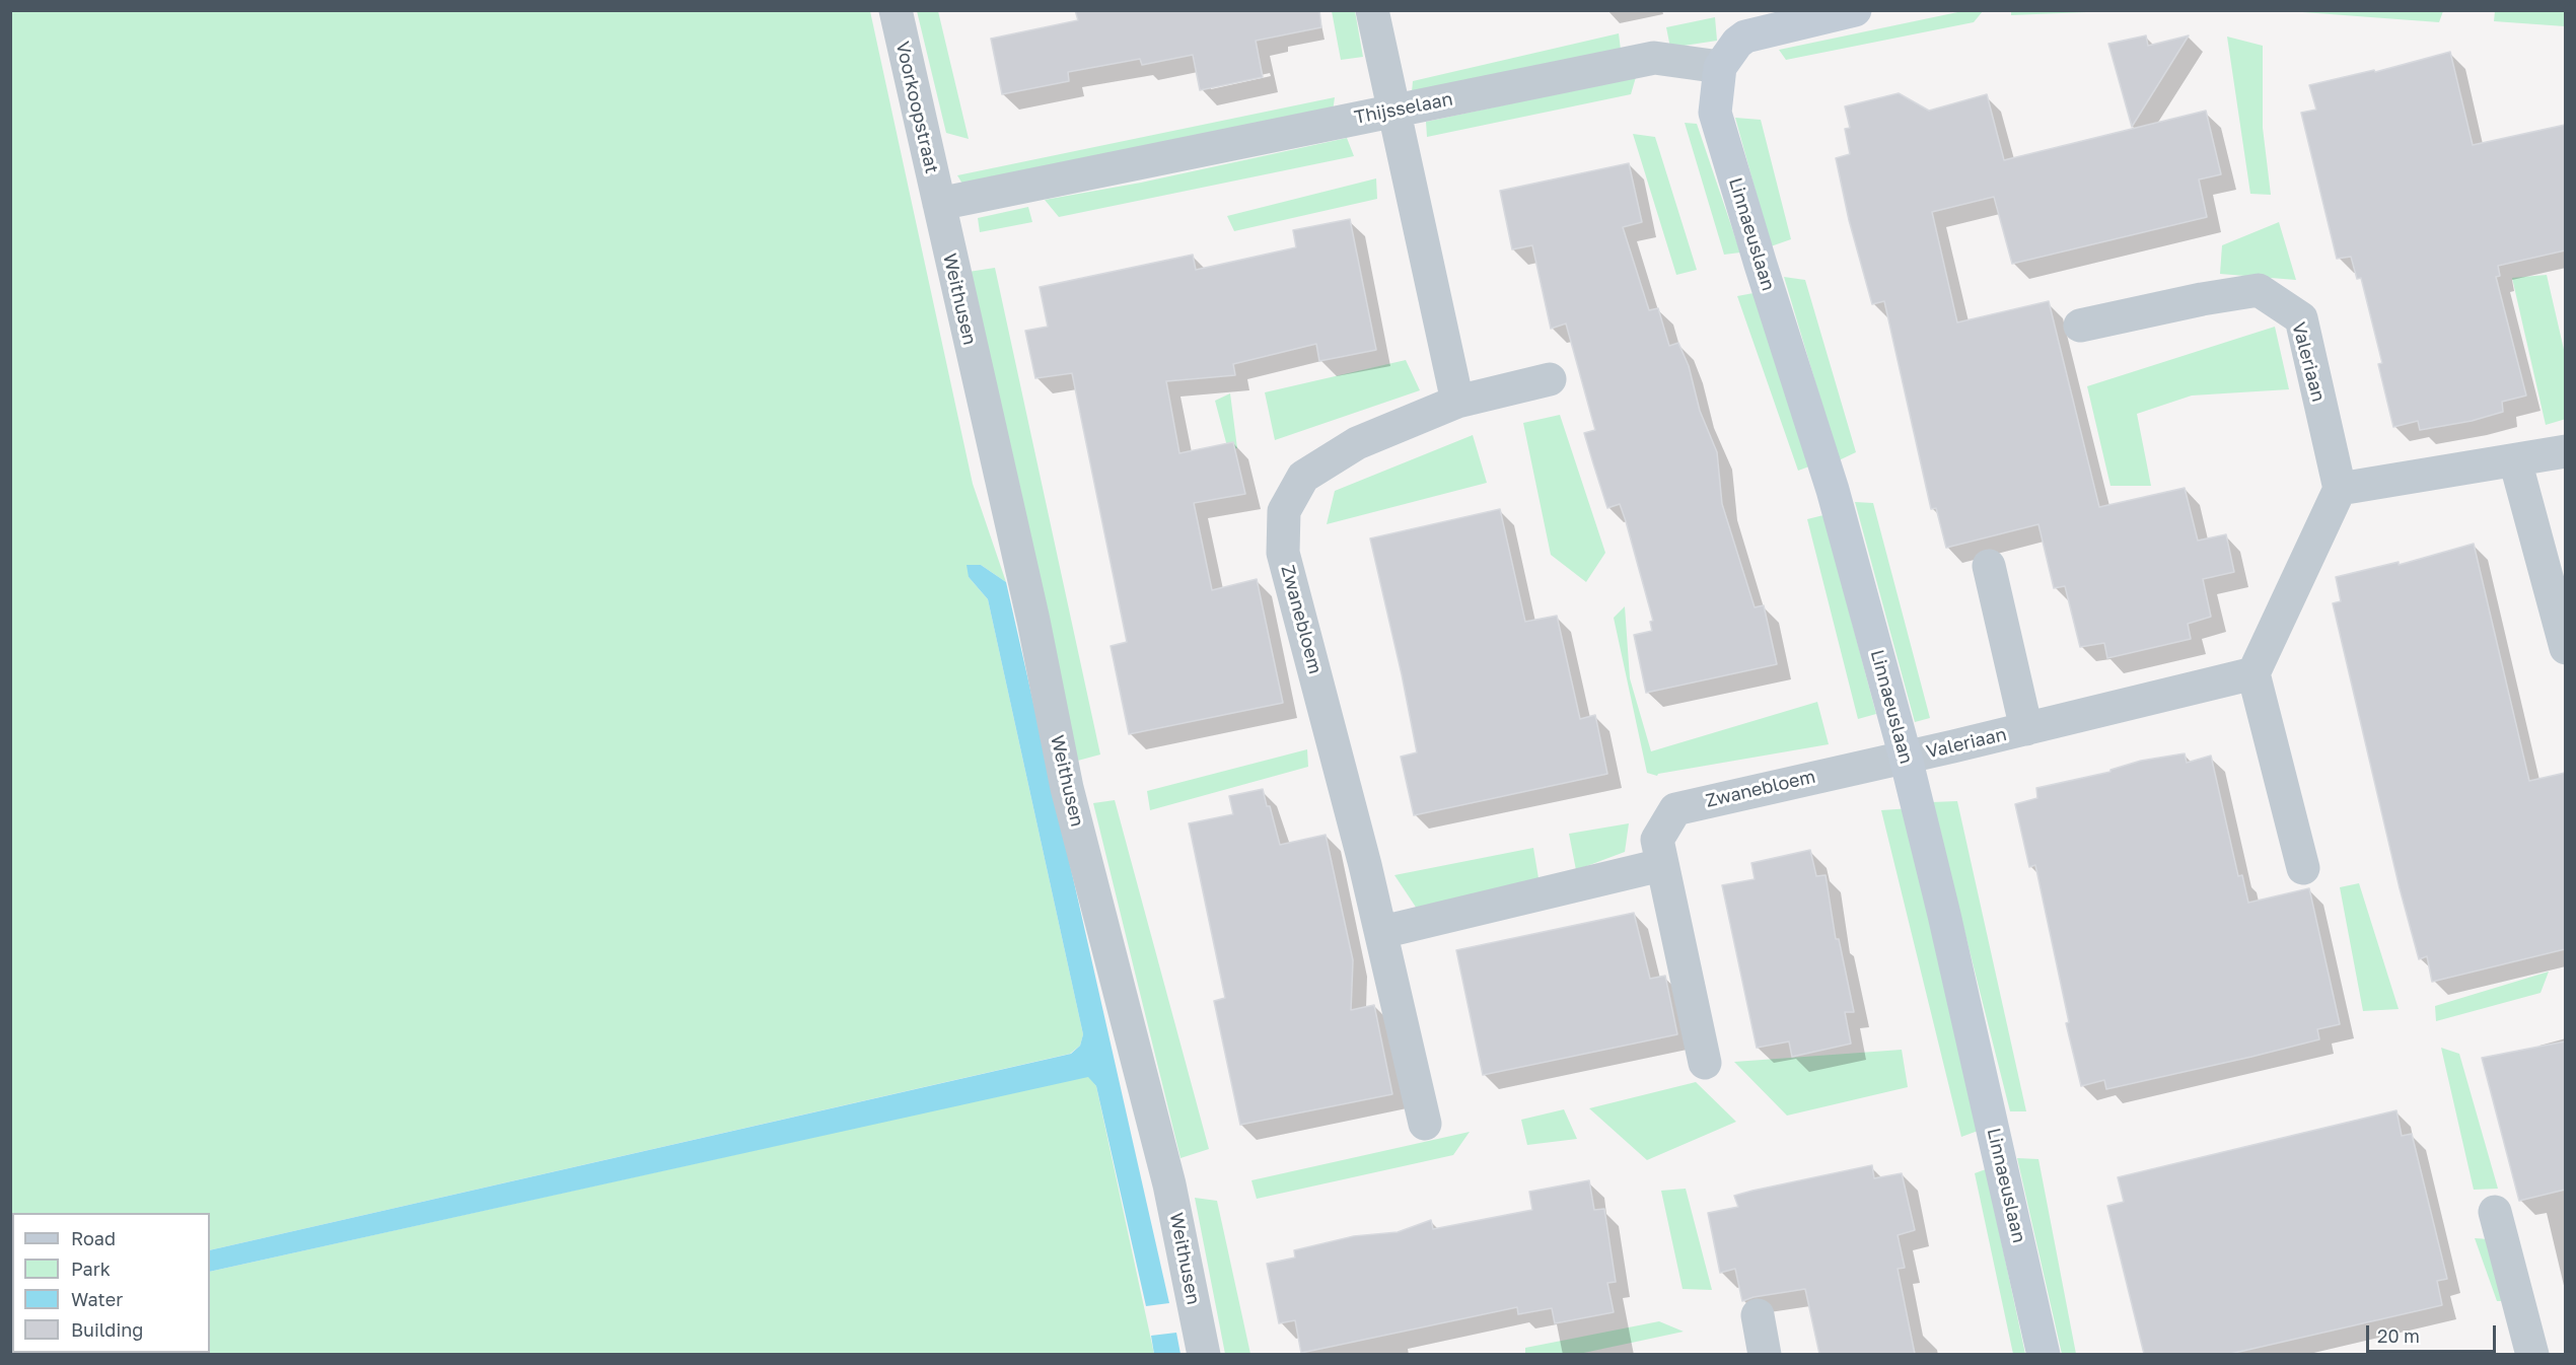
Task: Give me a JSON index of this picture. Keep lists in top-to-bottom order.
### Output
{
  "streets": {
    "street": [
      "Voorkoopstraat",
      "Thijsselaan",
      "Linnaeuslaan",
      "Weithusen",
      "Valeriaan",
      "Zwanebloem"
    ]
  },
  "crossings": [
    ["Voorkoopstraat", "Thijsselaan"],
    ["Voorkoopstraat", "Weithusen"],
    ["Thijsselaan", "Linnaeuslaan"],
    ["Thijsselaan", "Weithusen"],
    ["Linnaeuslaan", "Valeriaan"],
    ["Linnaeuslaan", "Zwanebloem"],
    ["Valeriaan", "Zwanebloem"]
  ],
  "legend": [
    "Road",
    "Park",
    "Water",
    "Building"
  ],
  "scale_bar": "20 m"
}
